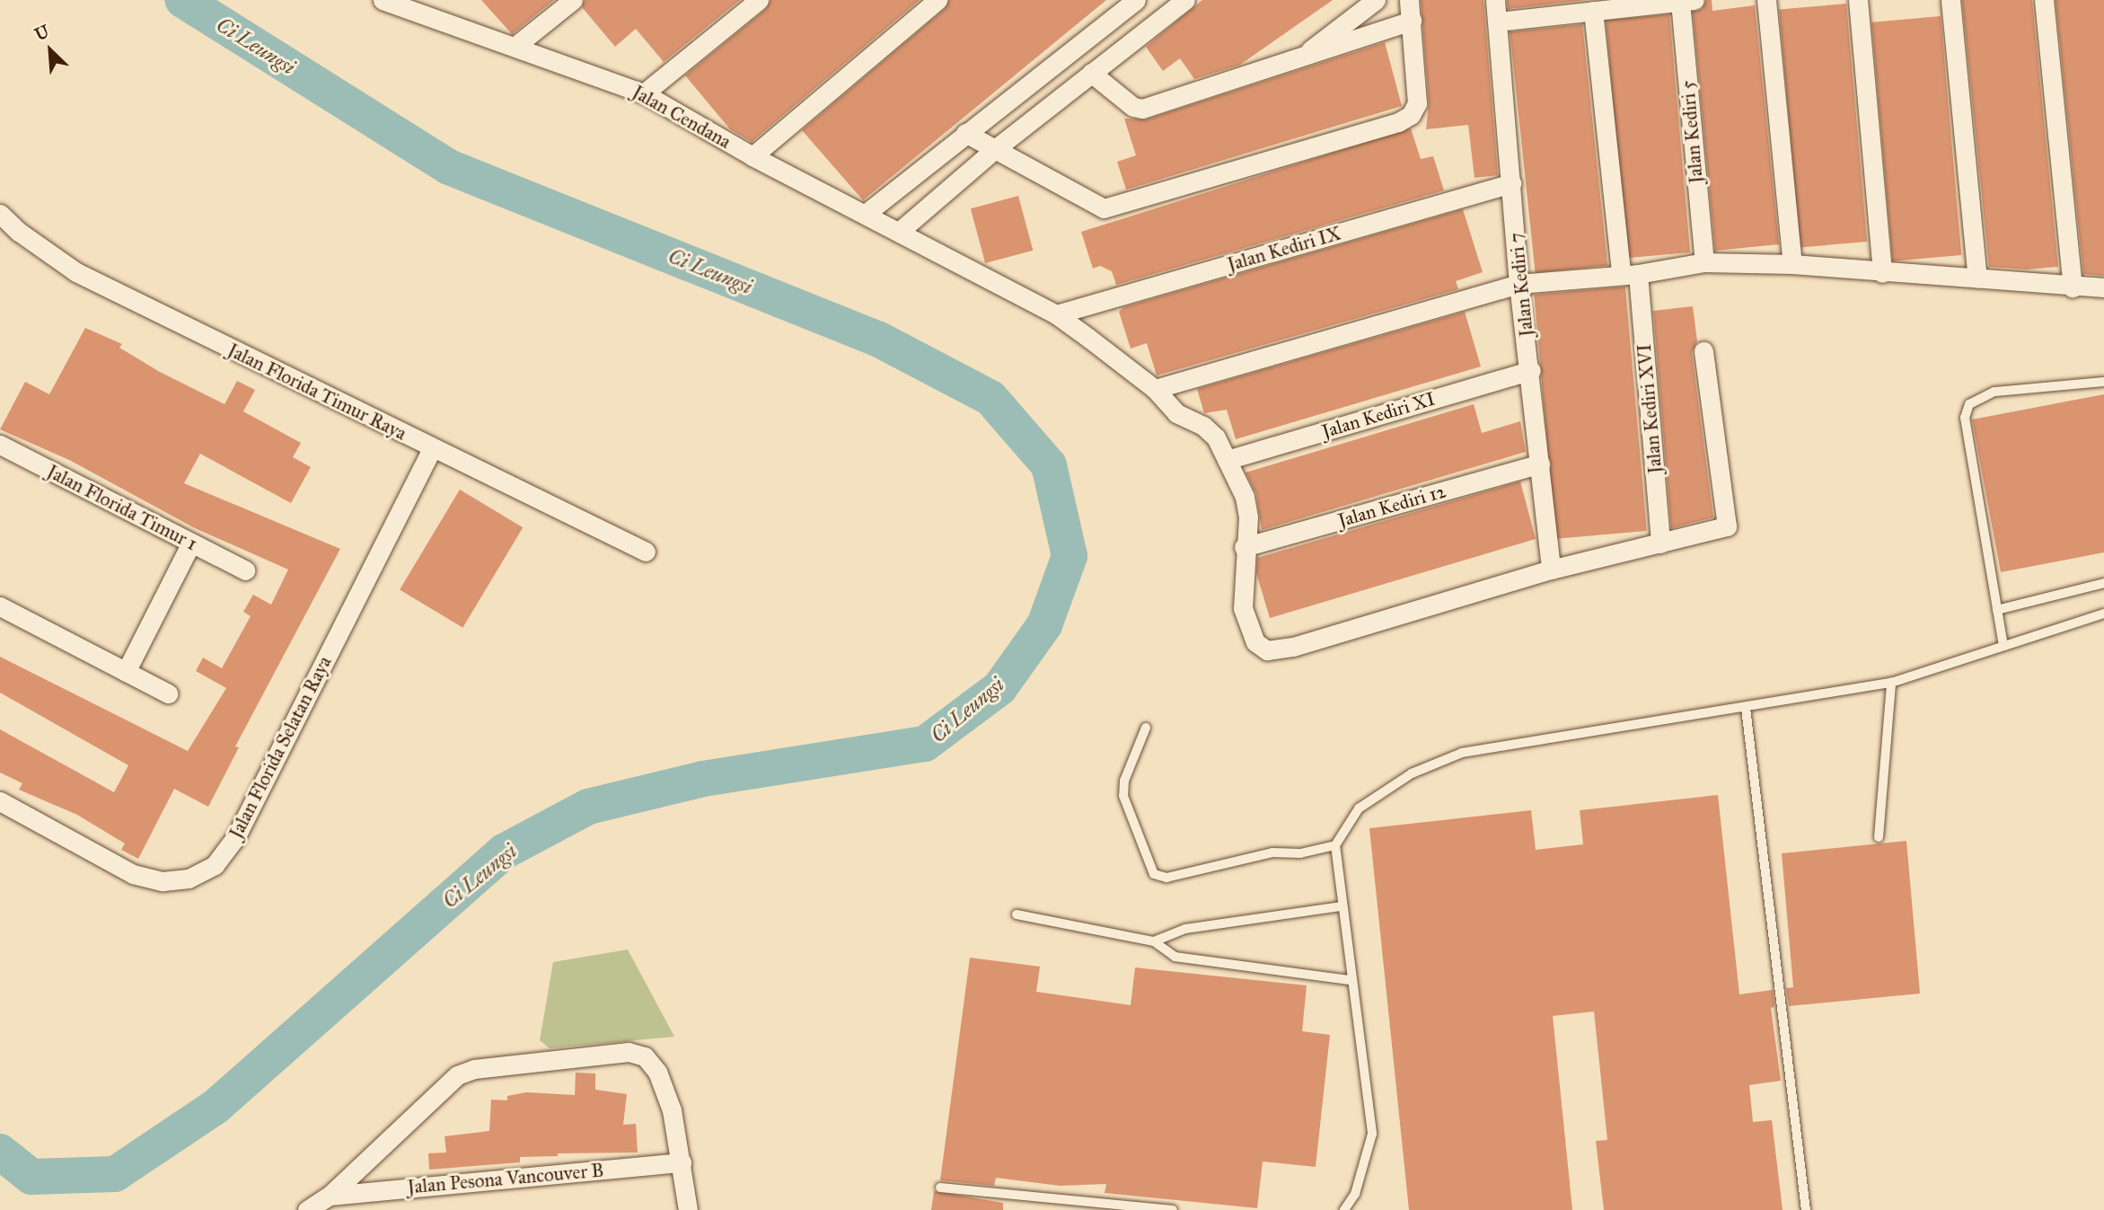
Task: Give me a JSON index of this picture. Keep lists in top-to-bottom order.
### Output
{
  "streets": {
    "street": [
      "Jalan Cendana",
      "Jalan Kediri 5",
      "Jalan Kediri IX",
      "Jalan Kediri 7",
      "Jalan Florida Timur Raya",
      "Jalan Kediri XVI",
      "Jalan Kediri XI",
      "Jalan Kediri 12",
      "Jalan Florida Timur 1",
      "Jalan Florida Selatan Raya",
      "Jalan Pesona Vancouver B"
    ]
  },
  "crossings": [
    ["Jalan Cendana", "Jalan Kediri IX"],
    ["Jalan Cendana", "Jalan Kediri 7"],
    ["Jalan Cendana", "Jalan Kediri XI"],
    ["Jalan Cendana", "Jalan Kediri 12"],
    ["Jalan Kediri IX", "Jalan Kediri 7"],
    ["Jalan Kediri 7", "Jalan Kediri XI"],
    ["Jalan Kediri 7", "Jalan Kediri 12"],
    ["Jalan Florida Timur Raya", "Jalan Florida Selatan Raya"]
  ],
  "water": ["Ci Leungsi"],
  "north": "top left"
}
